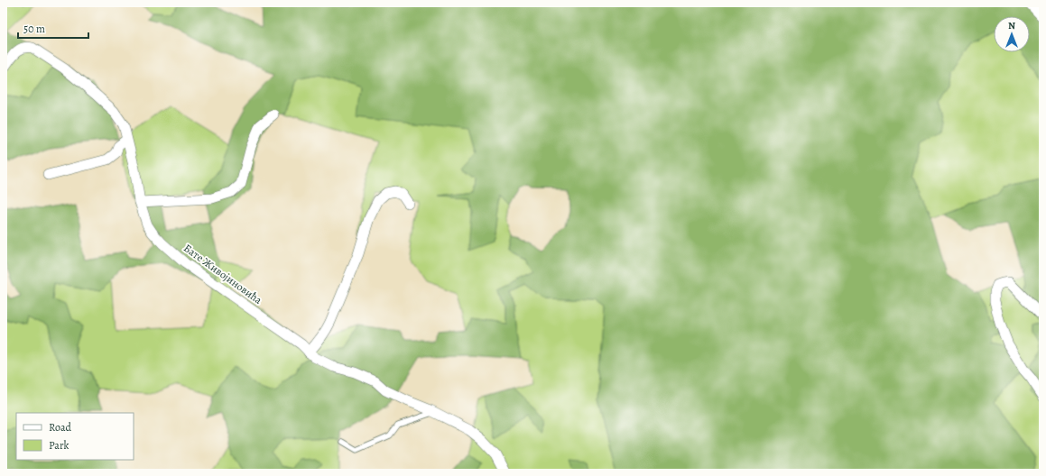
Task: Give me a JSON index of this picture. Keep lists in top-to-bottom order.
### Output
{
  "streets": {
    "street": ["Бате Живојиновића"]
  },
  "legend": ["Road", "Park"],
  "scale_bar": "50 m",
  "north": "top"
}
